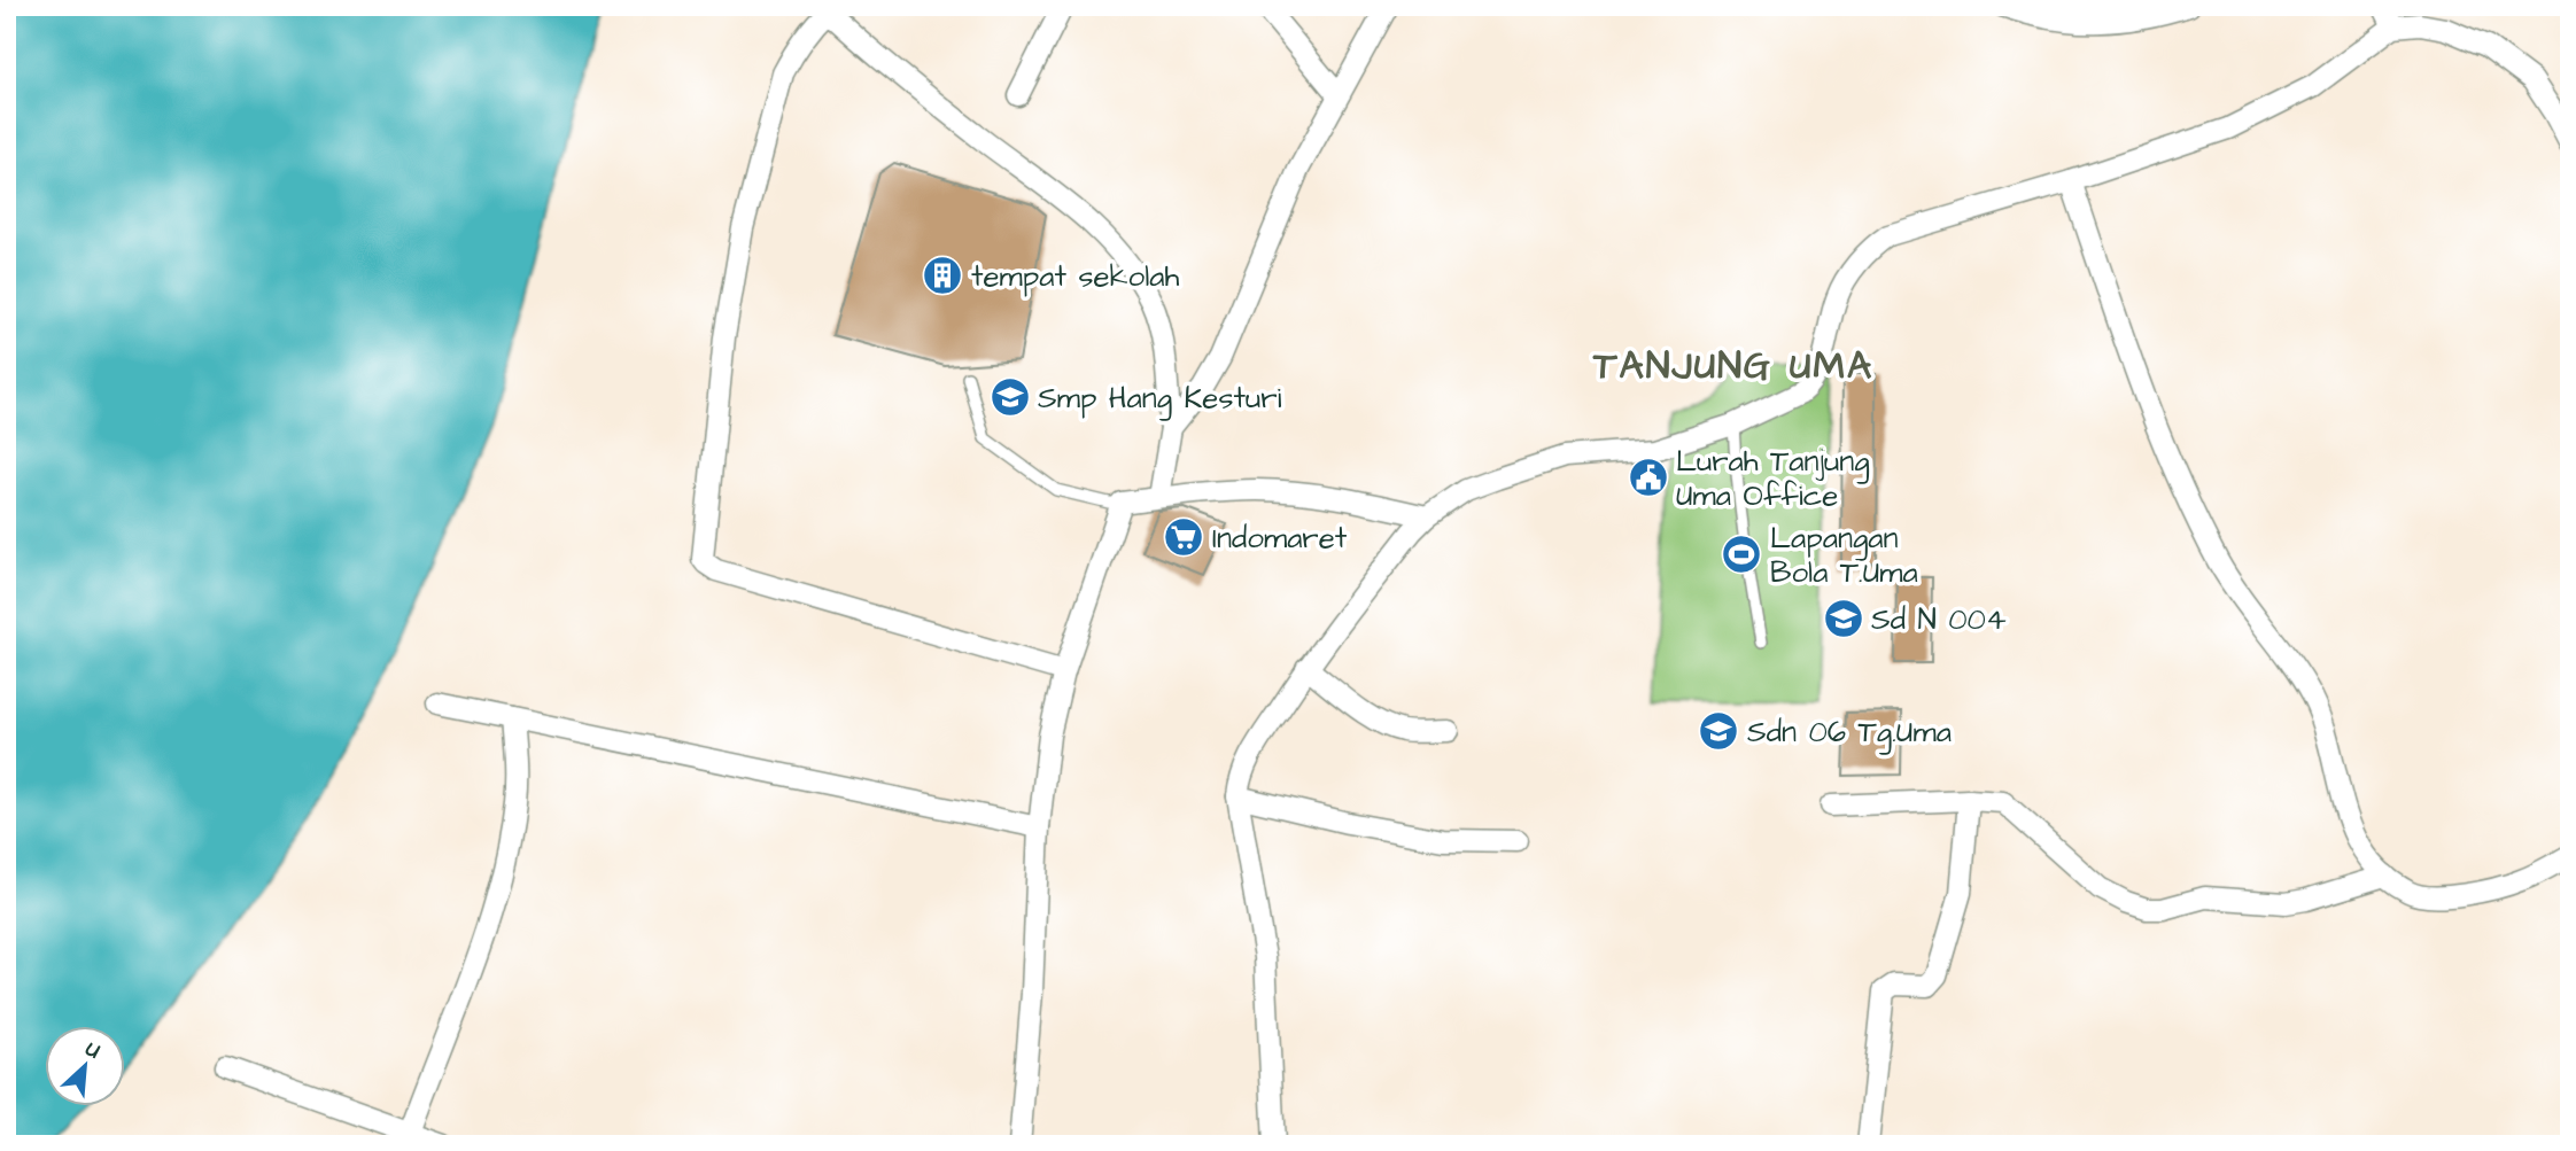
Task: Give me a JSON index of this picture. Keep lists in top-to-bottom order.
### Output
{
  "districts": ["TANJUNG UMA"],
  "places": {
    "building": ["tempat sekolah"],
    "school or university": ["Smp Hang Kesturi", "Sd N 004", "Sdn 06 Tg.Uma"],
    "public building": ["Lurah Tanjung Uma Office"],
    "supermarket": ["Indomaret"],
    "sports": ["Lapangan Bola T.Uma"]
  },
  "north": "top right"
}
